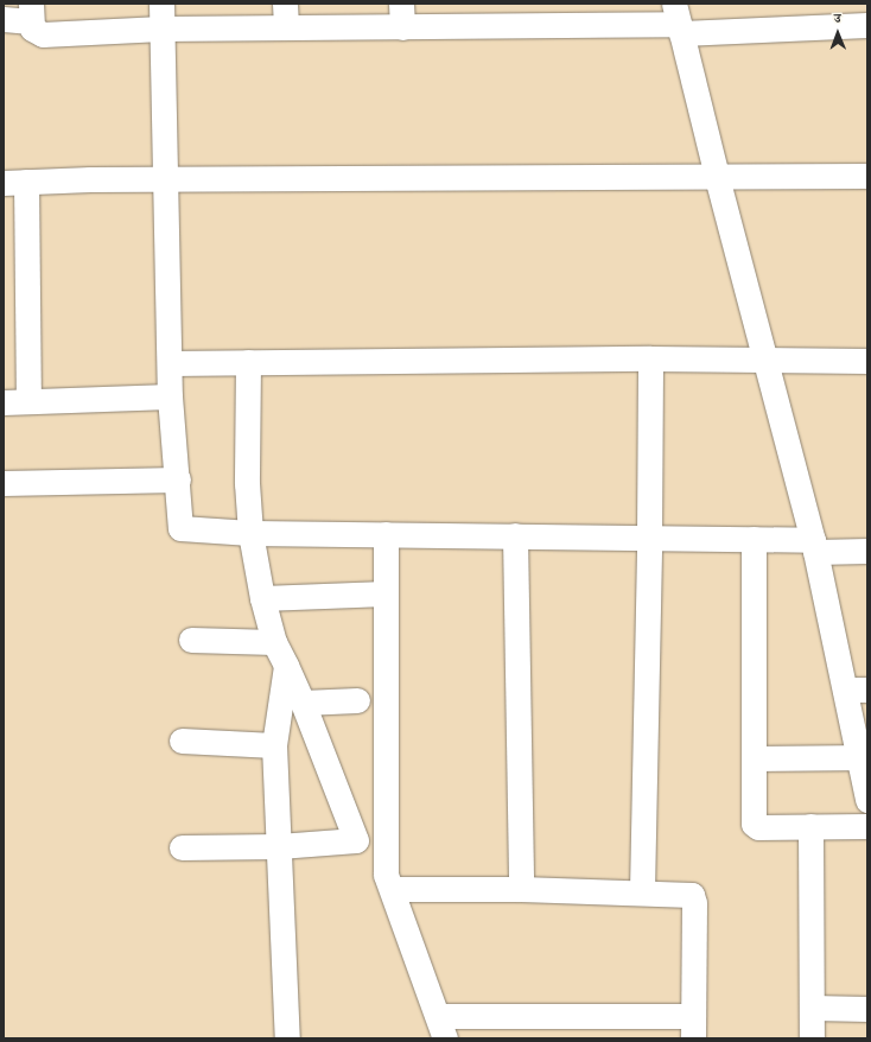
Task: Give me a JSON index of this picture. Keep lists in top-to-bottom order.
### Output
{
  "north": "top"
}
